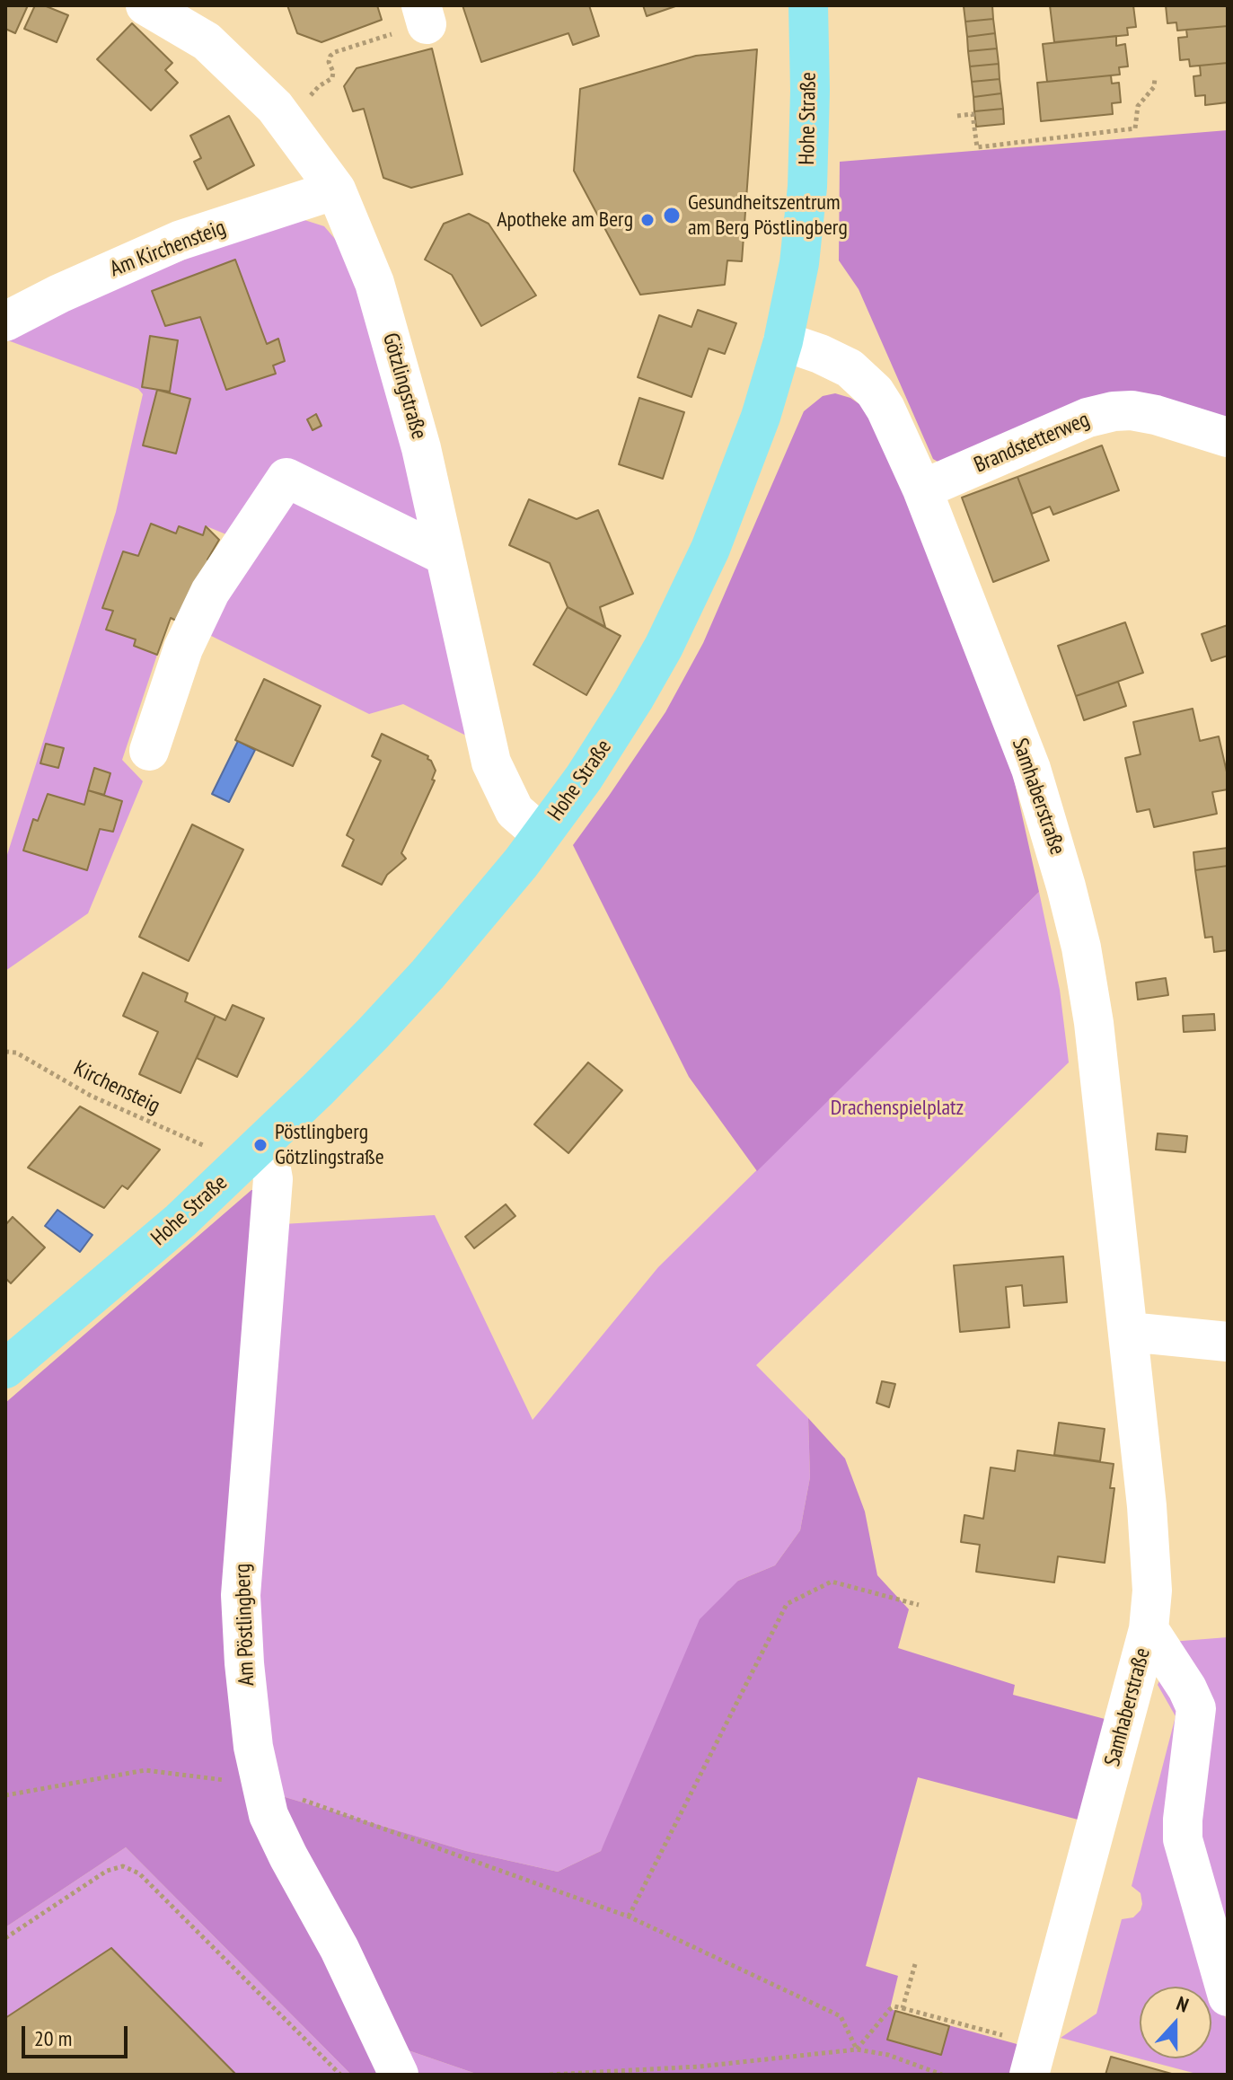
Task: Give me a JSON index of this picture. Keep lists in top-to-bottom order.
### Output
{
  "streets": {
    "main road": ["Hohe Straße"],
    "street": [
      "Am Kirchensteig",
      "Götzlingstraße",
      "Brandstetterweg",
      "Samhaberstraße",
      "Am Pöstlingberg"
    ],
    "path": ["Kirchensteig"]
  },
  "crossings": [
    ["Hohe Straße", "Götzlingstraße"],
    ["Hohe Straße", "Samhaberstraße"],
    ["Hohe Straße", "Am Pöstlingberg"],
    ["Am Kirchensteig", "Götzlingstraße"],
    ["Brandstetterweg", "Samhaberstraße"]
  ],
  "parks": ["Drachenspielplatz"],
  "places": ["Gesundheitszentrum am Berg Pöstlingberg", "Apotheke am Berg", "Pöstlingberg Götzlingstraße"],
  "scale_bar": "20 m",
  "north": "top"
}
